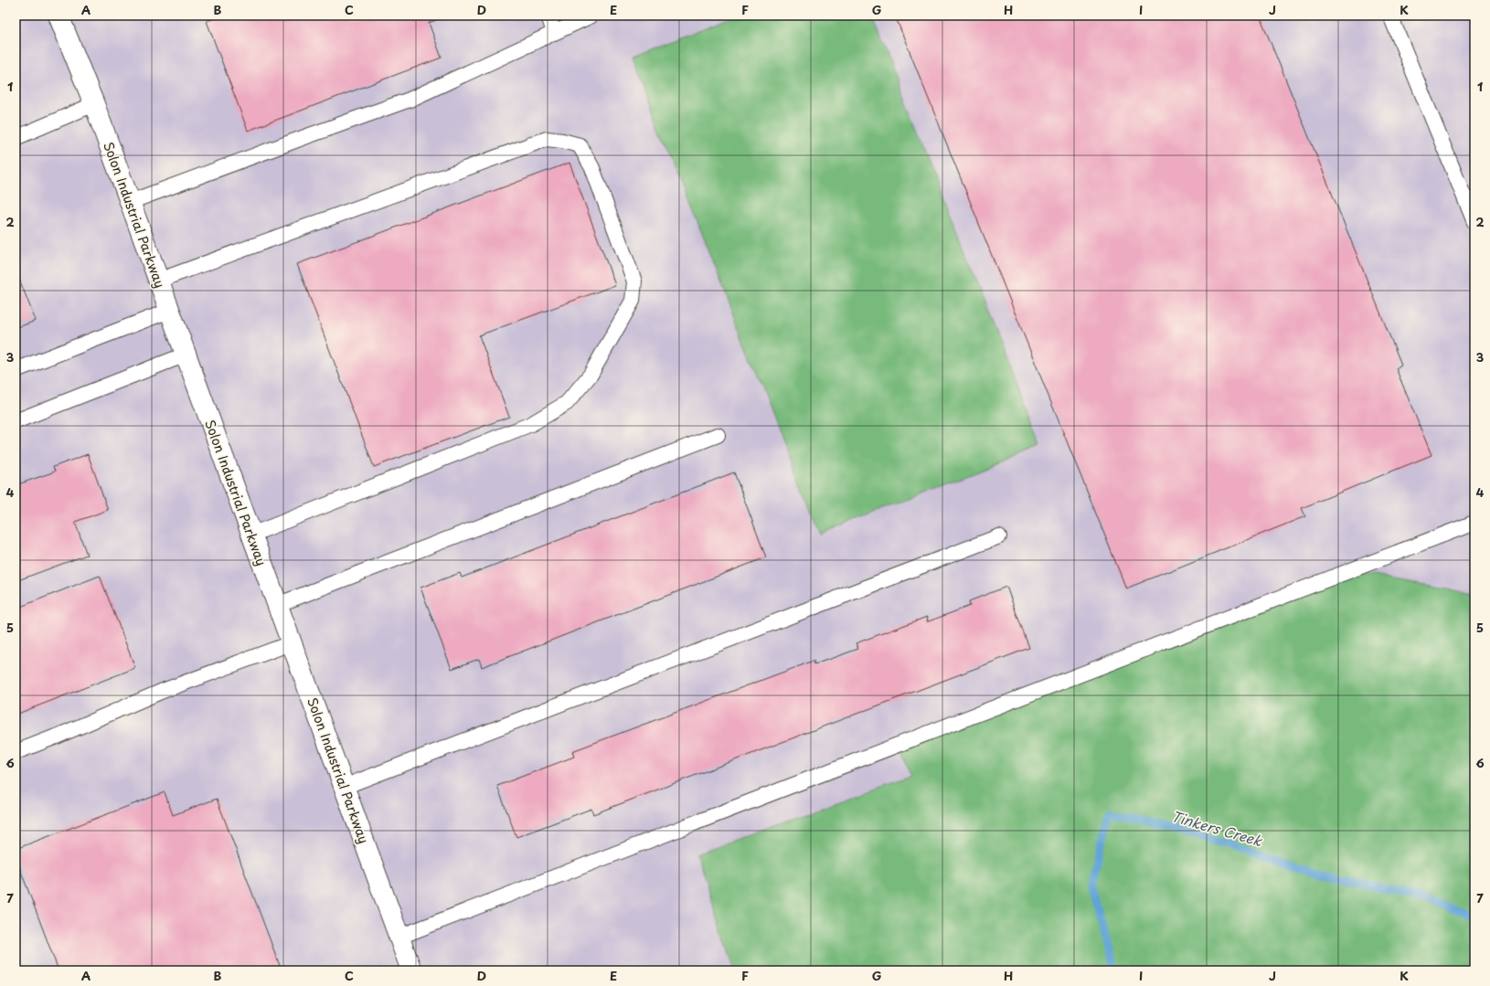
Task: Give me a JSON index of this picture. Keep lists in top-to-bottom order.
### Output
{
  "streets": {
    "street": ["Solon Industrial Parkway"]
  },
  "water": ["Tinkers Creek"],
  "grid": {
    "columns": [
      "A",
      "B",
      "C",
      "D",
      "E",
      "F",
      "G",
      "H",
      "I",
      "J",
      "K"
    ],
    "rows": [
      "1",
      "2",
      "3",
      "4",
      "5",
      "6",
      "7"
    ]
  }
}
